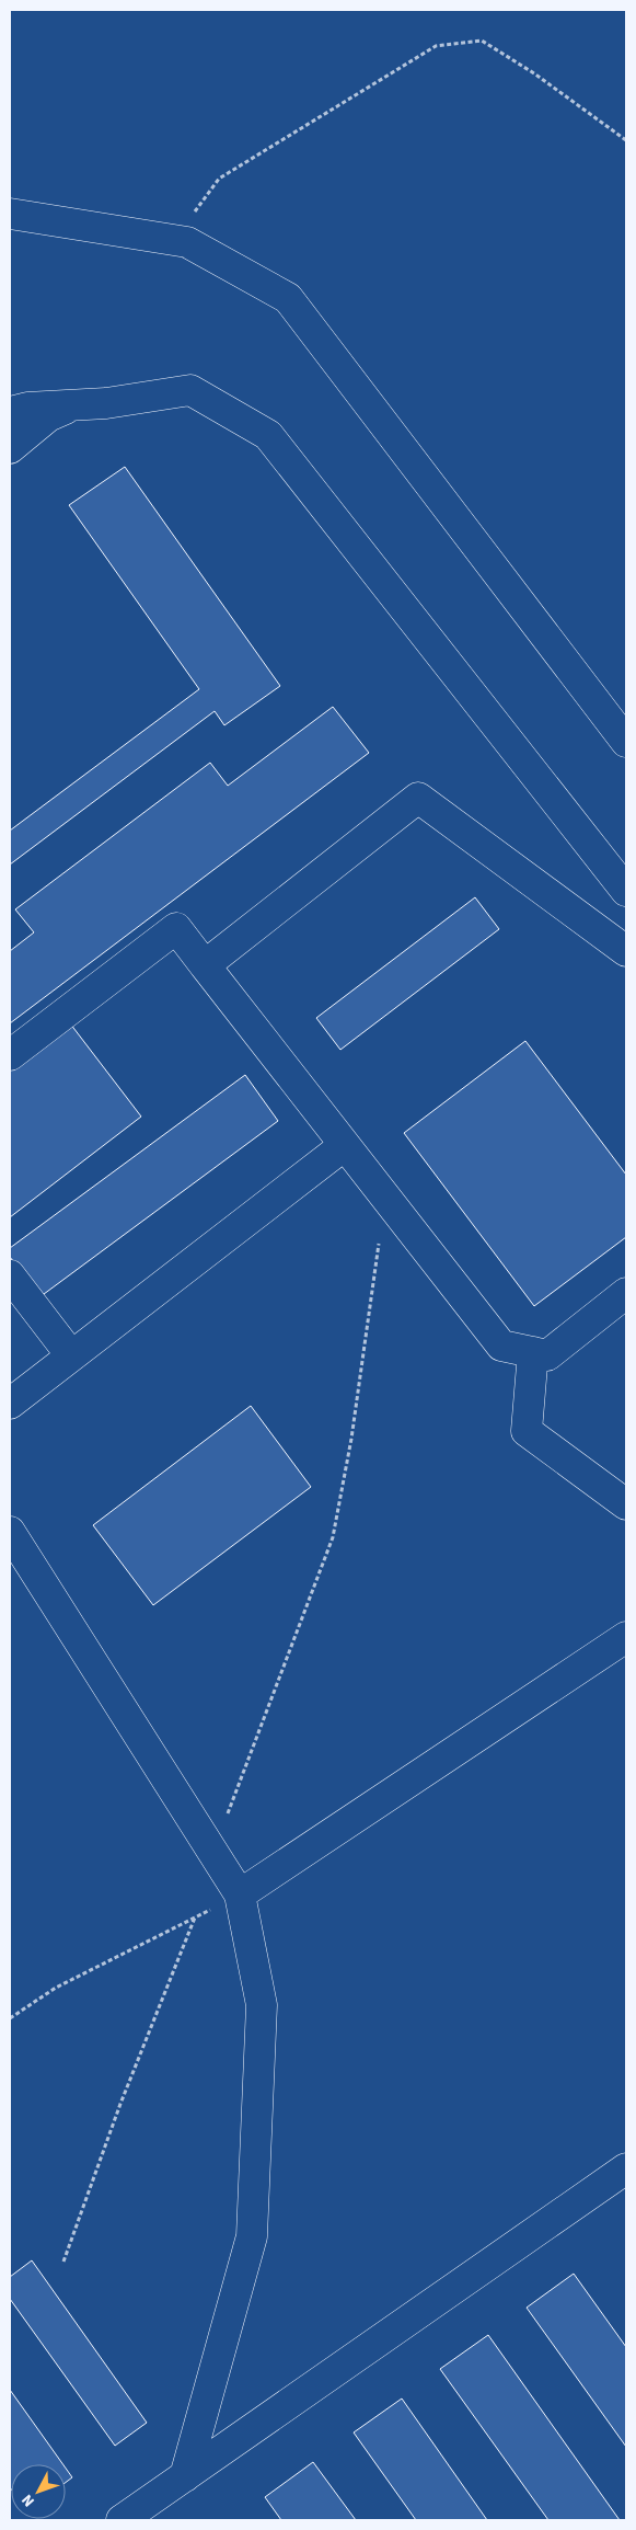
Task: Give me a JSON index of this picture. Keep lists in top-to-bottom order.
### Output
{
  "north": "bottom left"
}
